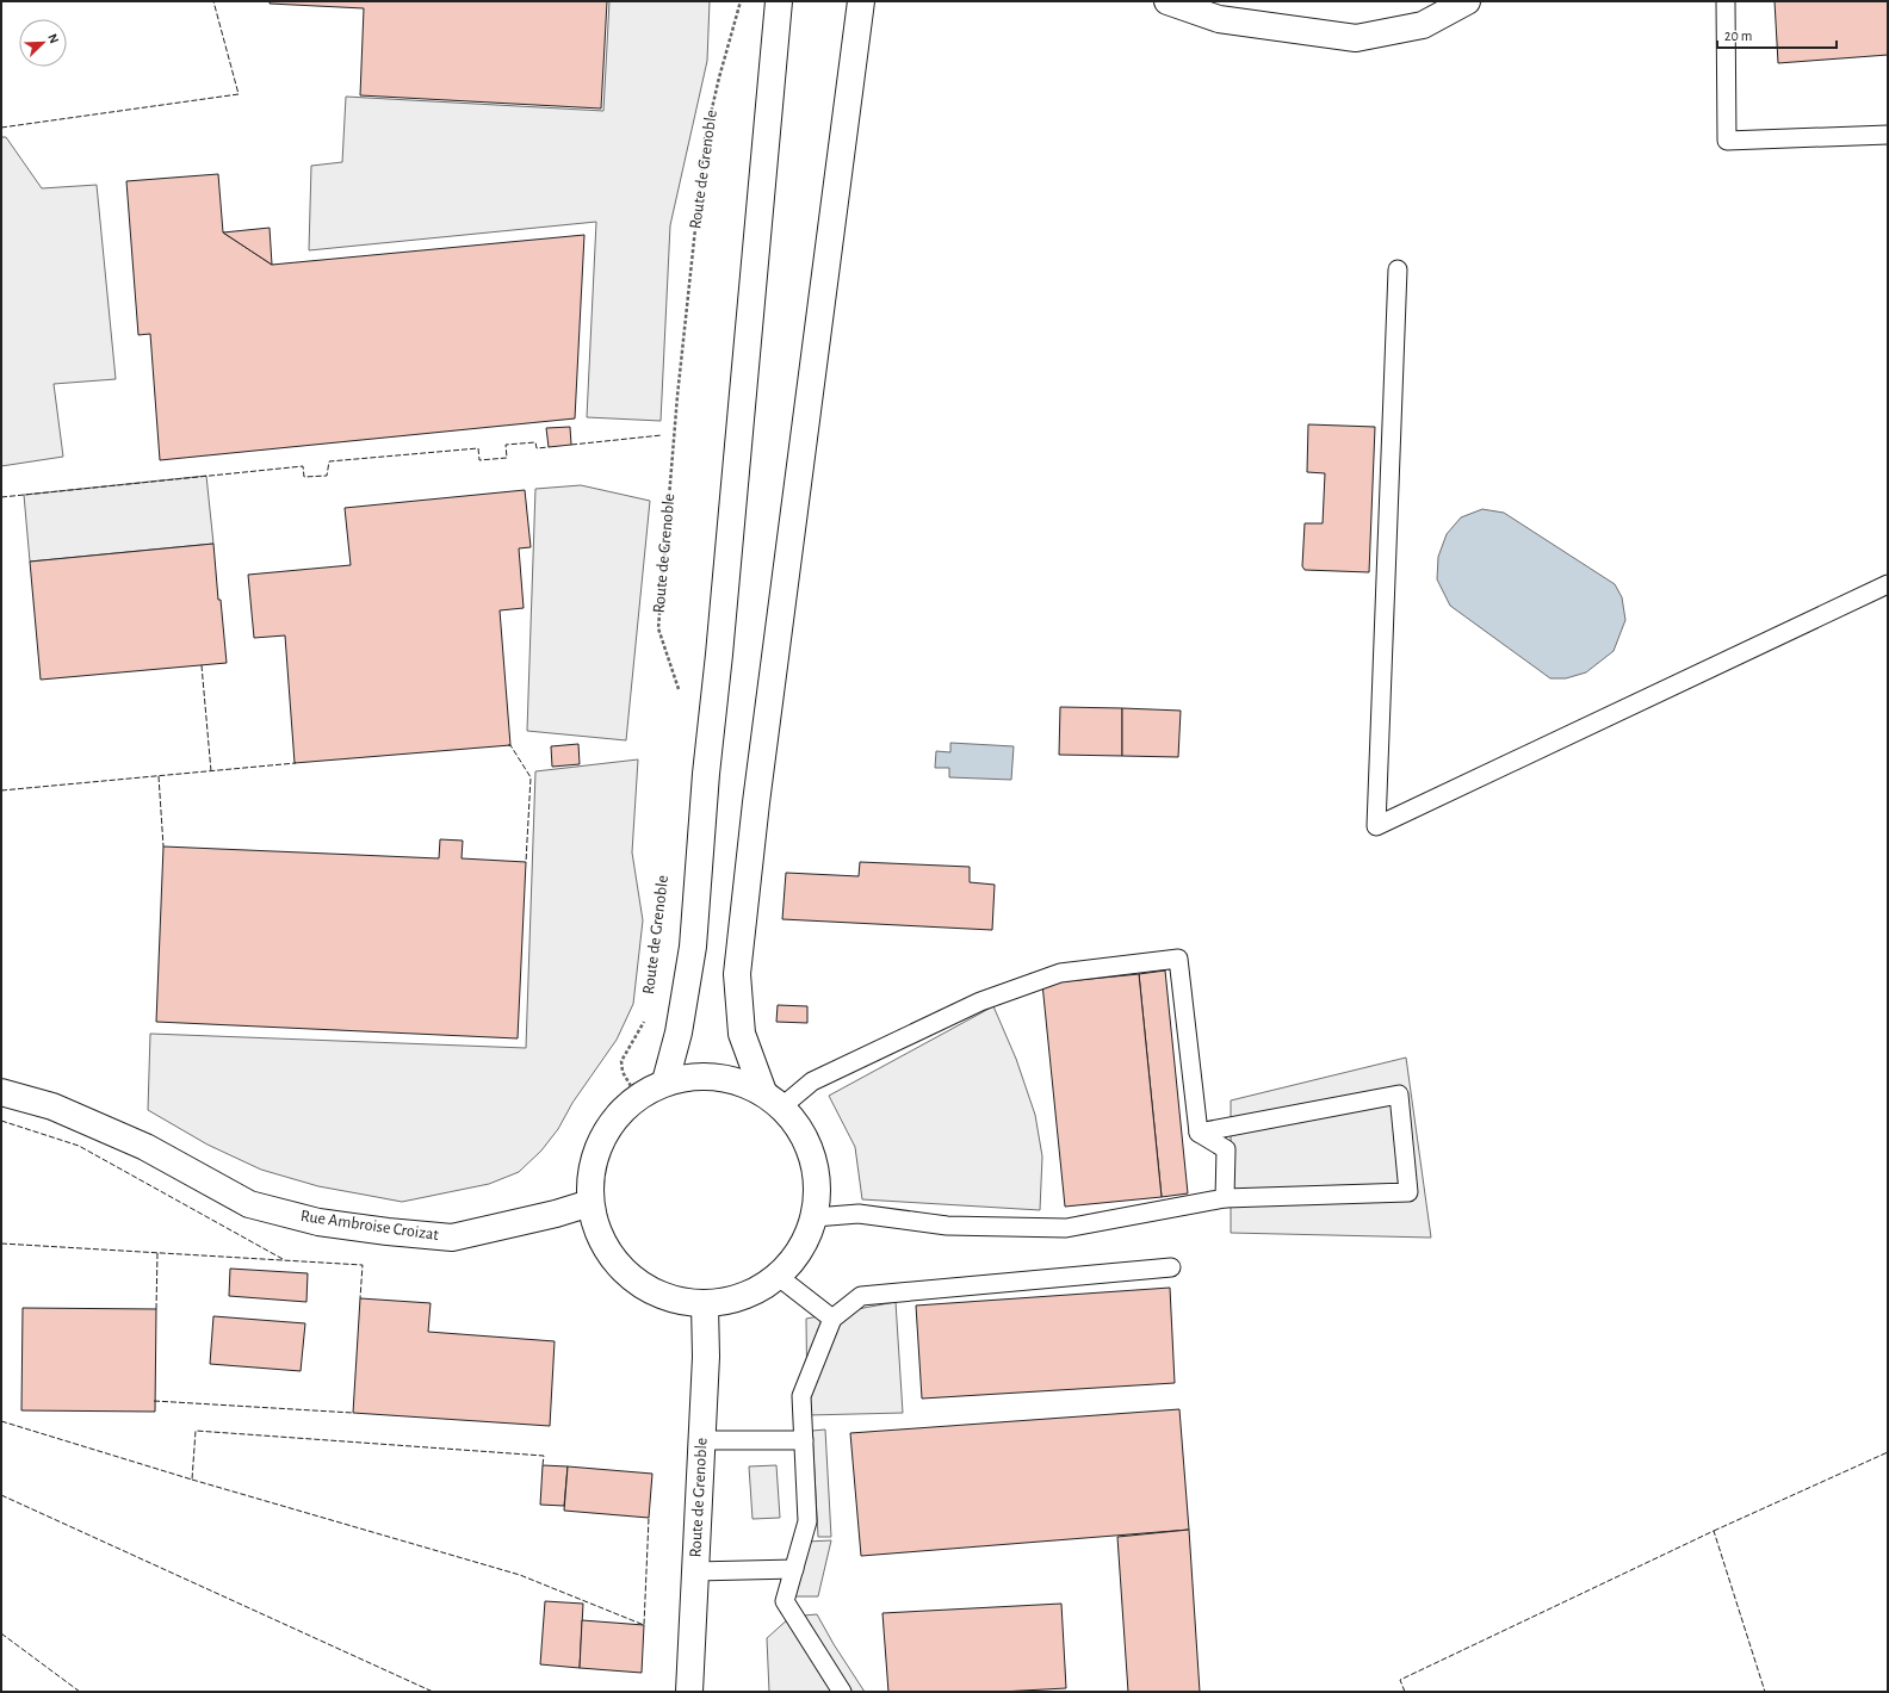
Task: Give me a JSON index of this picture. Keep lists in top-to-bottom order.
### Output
{
  "streets": {
    "main road": ["Route de Grenoble", "Rue Ambroise Croizat"]
  },
  "scale_bar": "20 m",
  "north": "top right"
}
